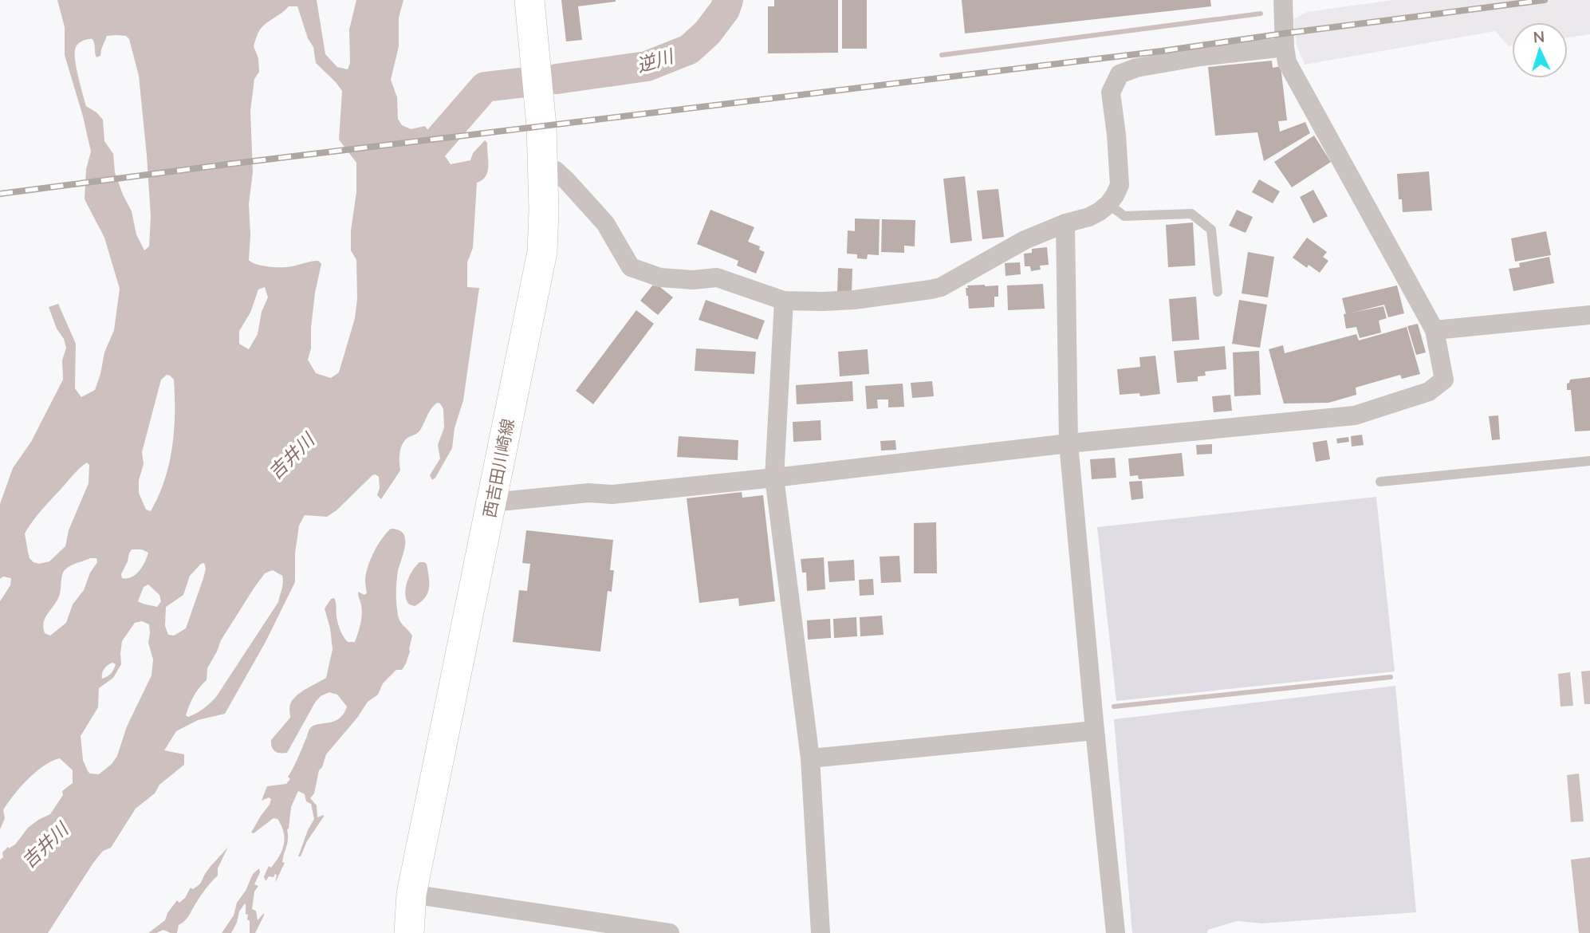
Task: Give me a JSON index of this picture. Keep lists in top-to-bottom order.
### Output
{
  "streets": {
    "main road": ["西吉田川崎線"]
  },
  "water": ["逆川", "吉井川"],
  "north": "top"
}
